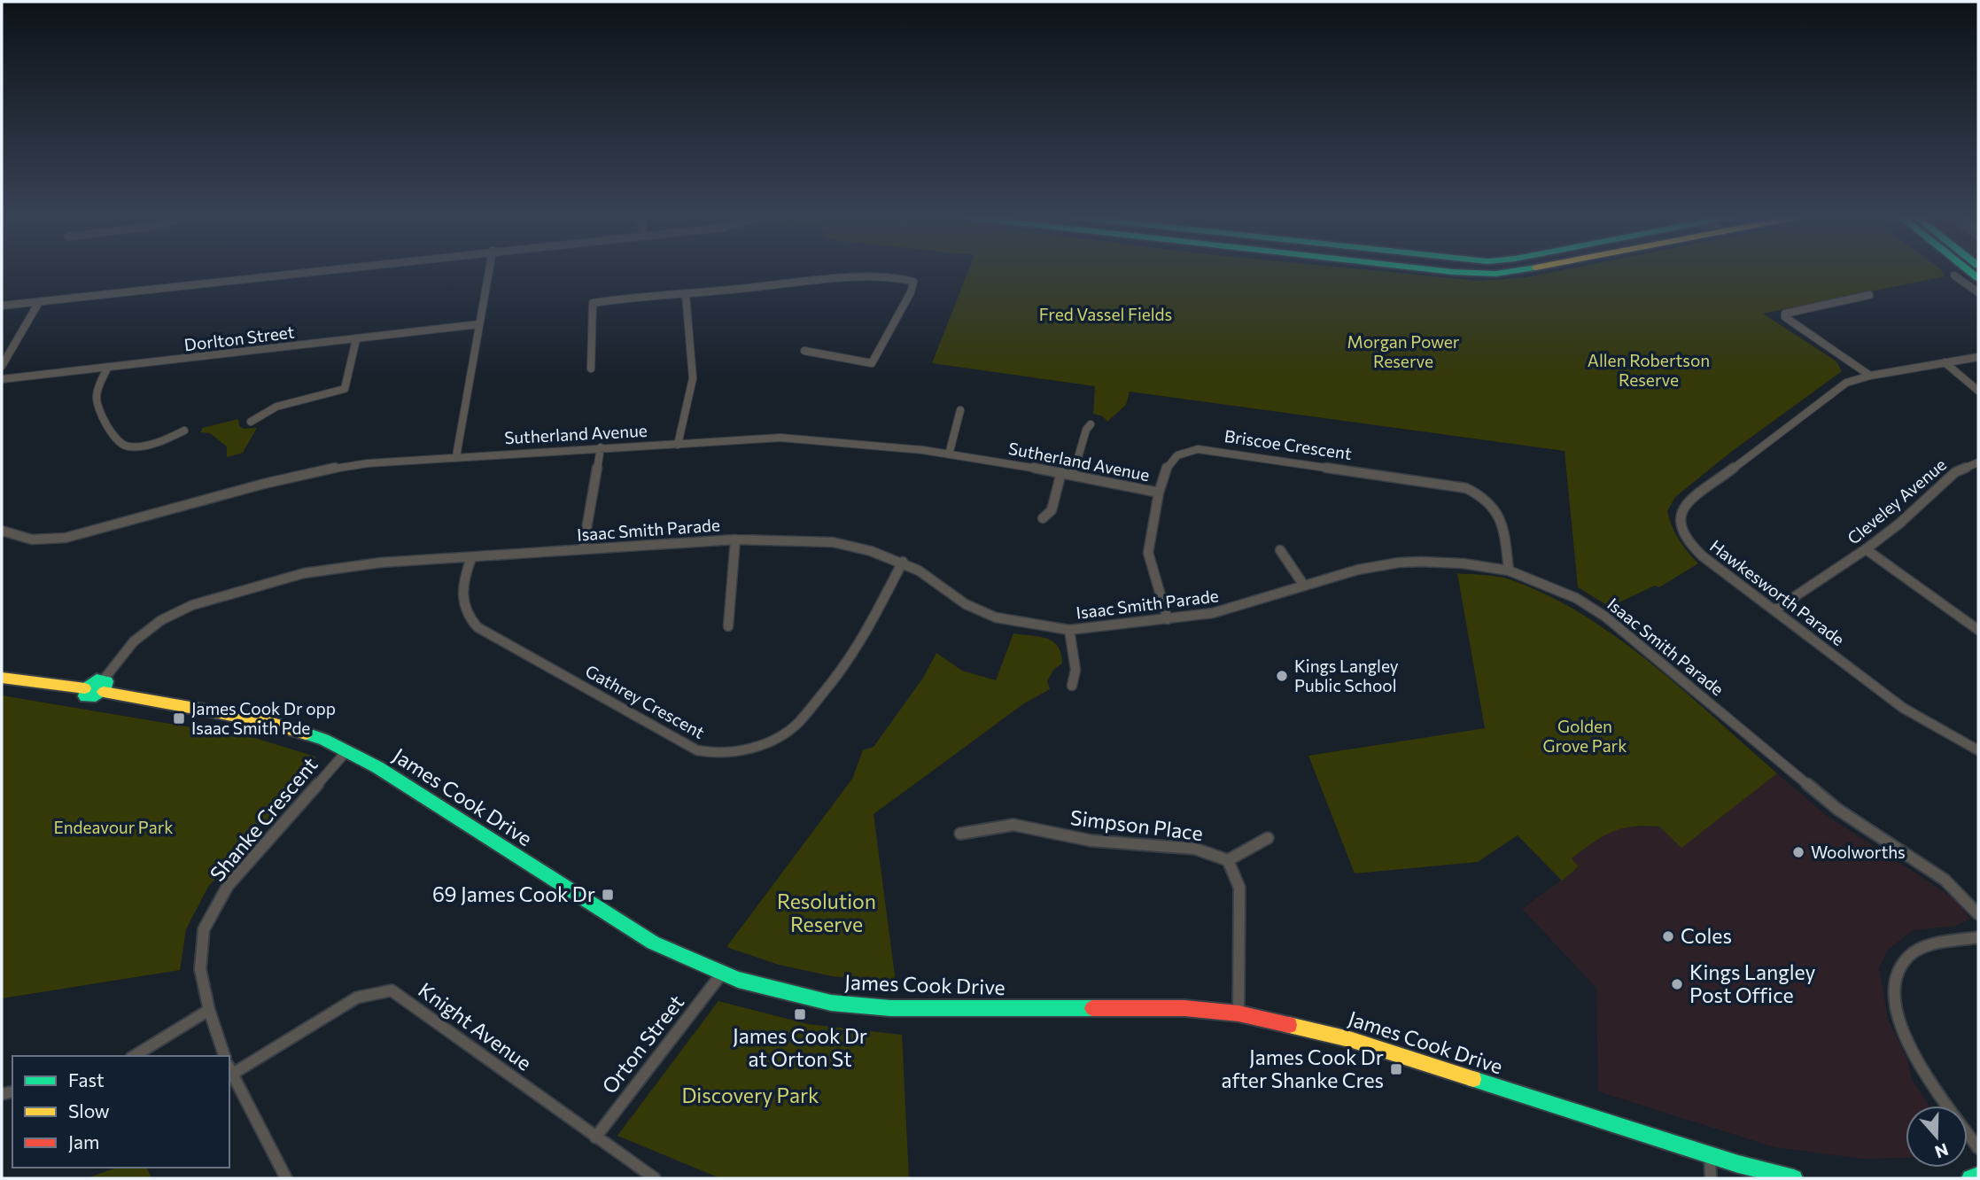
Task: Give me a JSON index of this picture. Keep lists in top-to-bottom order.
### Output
{
  "streets": {
    "main road": ["James Cook Drive"],
    "street": [
      "Dorlton Street",
      "Sutherland Avenue",
      "Briscoe Crescent",
      "Cleveley Avenue",
      "Isaac Smith Parade",
      "Hawkesworth Parade",
      "Gathrey Crescent",
      "Shanke Crescent",
      "Simpson Place",
      "Knight Avenue",
      "Orton Street"
    ]
  },
  "crossings": [
    ["Sutherland Avenue", "Briscoe Crescent"],
    ["Briscoe Crescent", "Isaac Smith Parade"],
    ["Cleveley Avenue", "Hawkesworth Parade"],
    ["Isaac Smith Parade", "Gathrey Crescent"],
    ["Isaac Smith Parade", "James Cook Drive"],
    ["James Cook Drive", "Shanke Crescent"],
    ["James Cook Drive", "Orton Street"],
    ["Knight Avenue", "Orton Street"]
  ],
  "parks": [
    "Fred Vassel Fields",
    "Morgan Power Reserve",
    "Allen Robertson Reserve",
    "Golden Grove Park",
    "Endeavour Park",
    "Resolution Reserve",
    "Discovery Park"
  ],
  "places": {
    "other": [
      "Kings Langley Public School",
      "Woolworths",
      "Coles",
      "Kings Langley Post Office"
    ],
    "transit": [
      "James Cook Dr opp Isaac Smith Pde",
      "69 James Cook Dr",
      "James Cook Dr at Orton St",
      "James Cook Dr after Shanke Cres"
    ]
  },
  "legend": ["Fast", "Slow", "Jam"],
  "north": "bottom"
}
